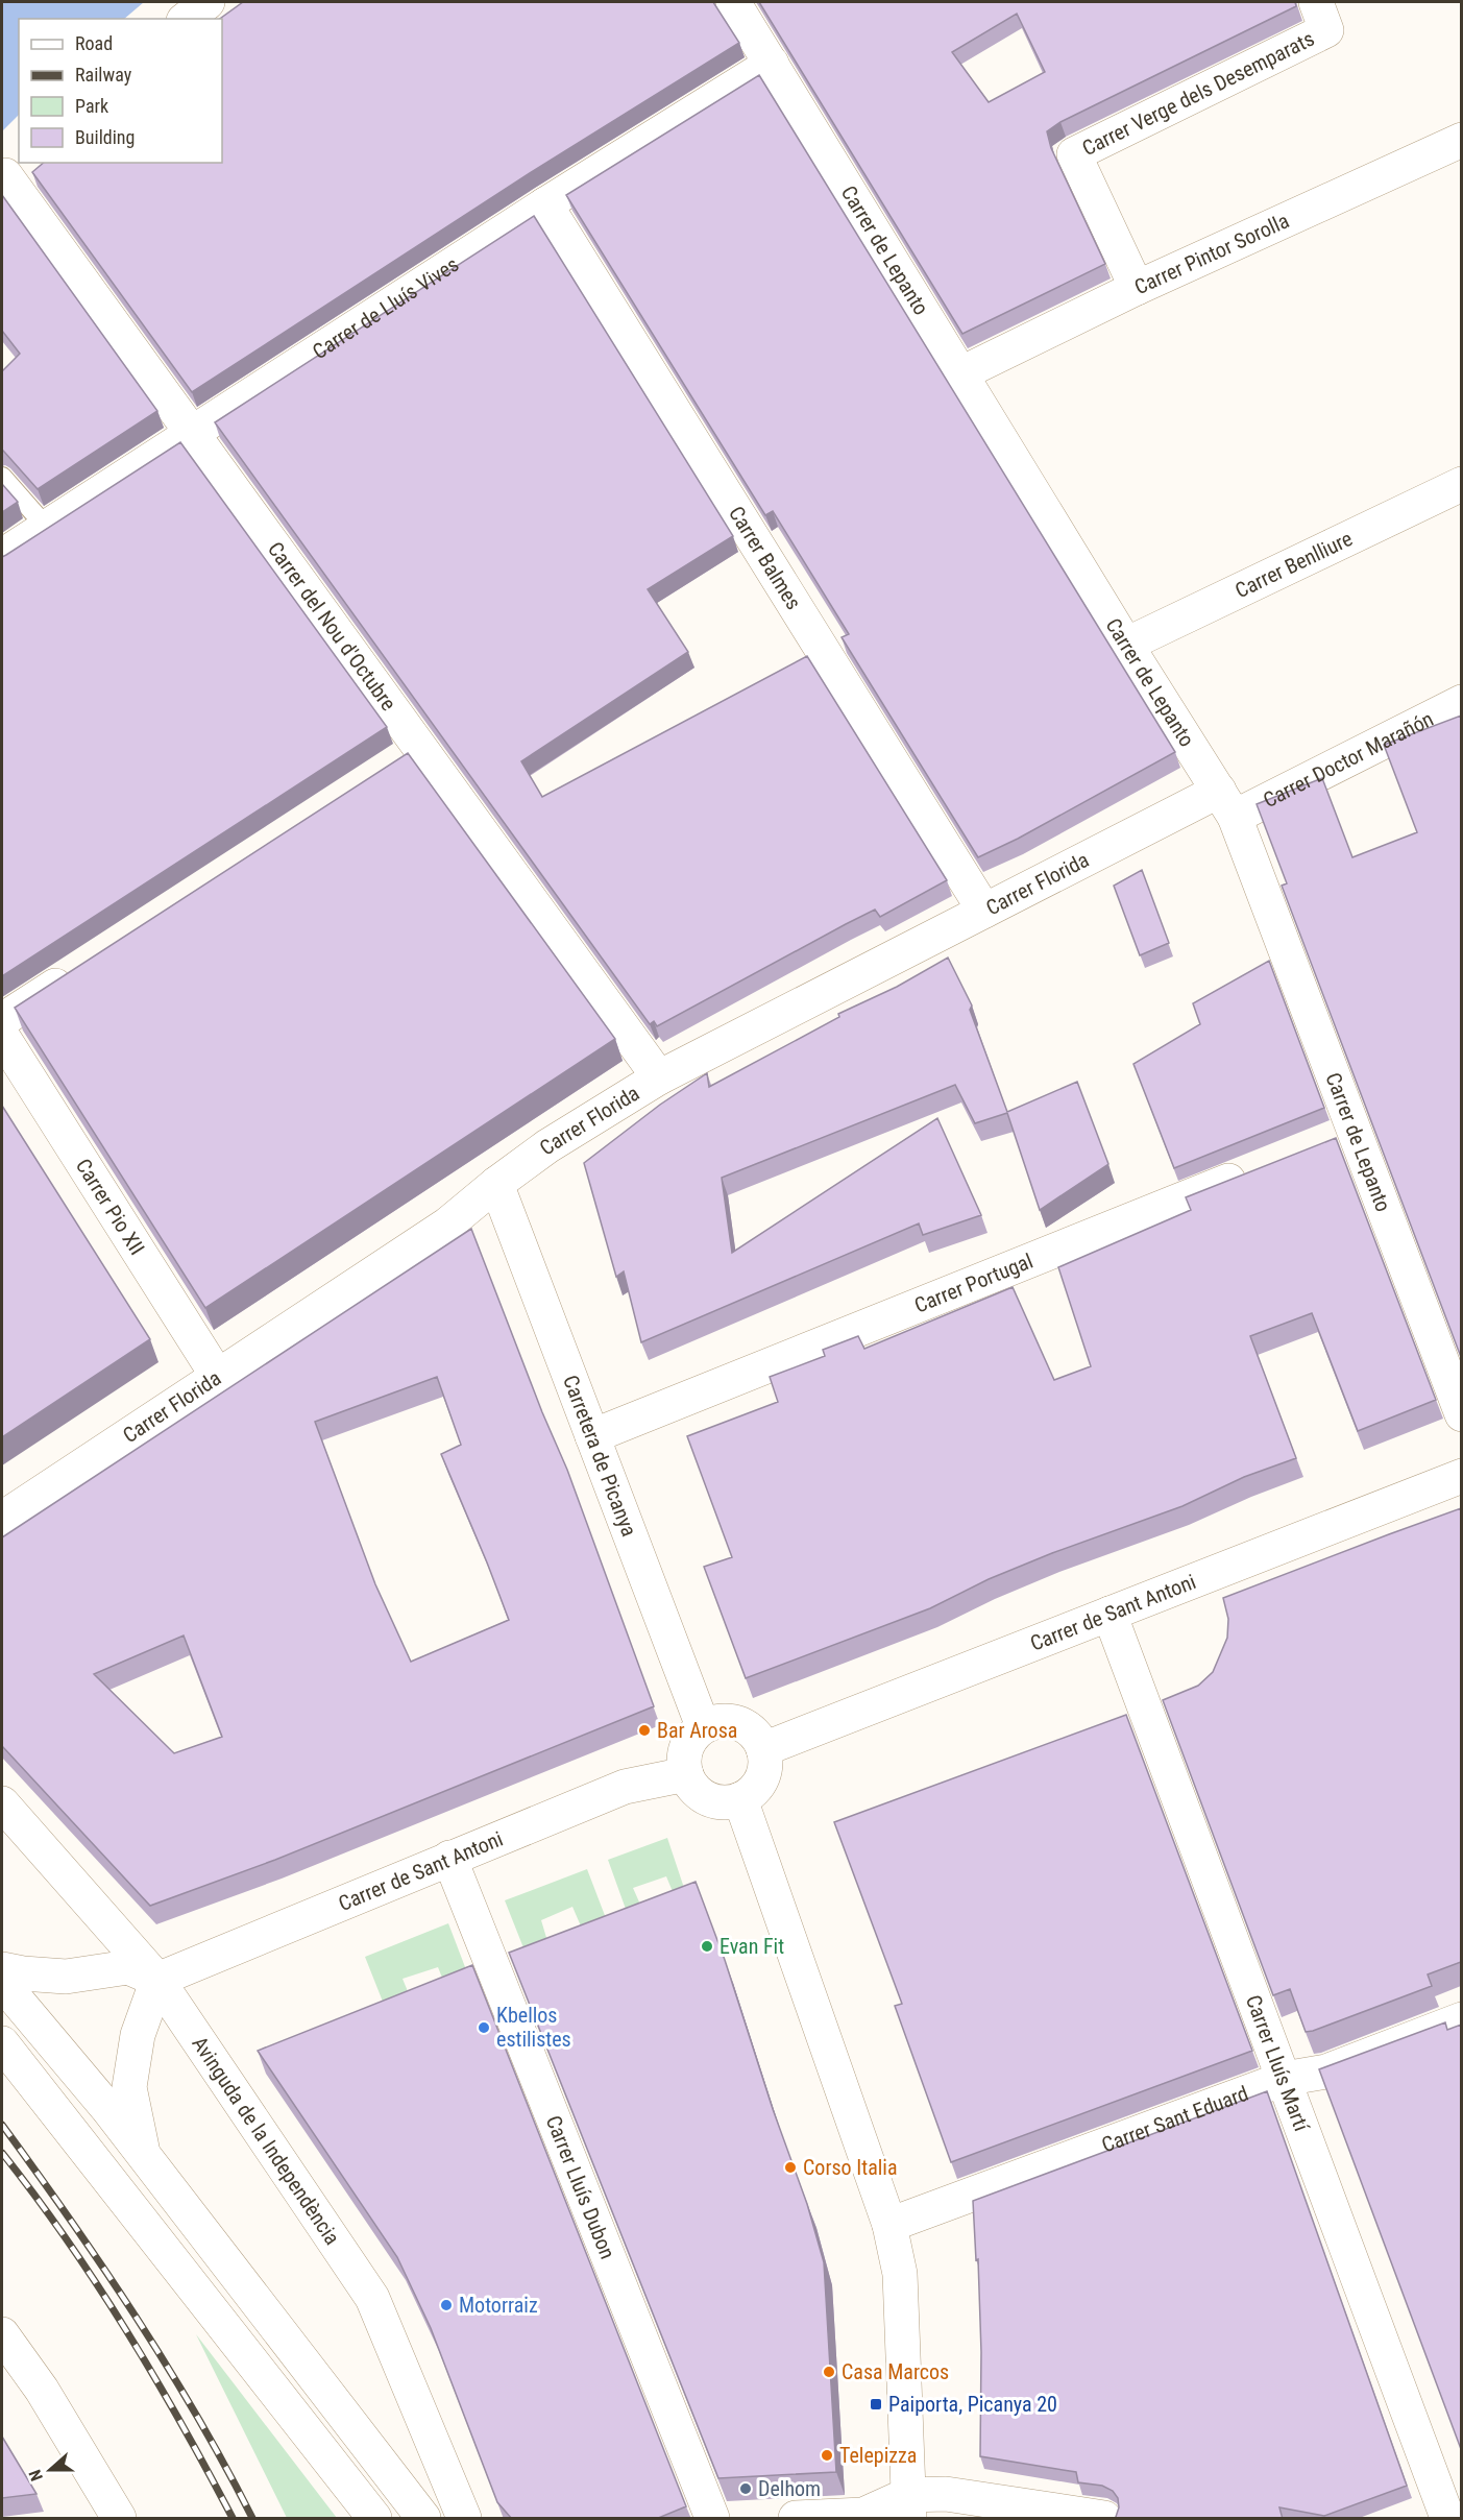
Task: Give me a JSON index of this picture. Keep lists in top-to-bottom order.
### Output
{
  "streets": {
    "street": [
      "Carrer Verge dels Desemparats",
      "Carrer de Lepanto",
      "Carrer Pintor Sorolla",
      "Carrer de Lluís Vives",
      "Carrer Balmes",
      "Carrer Benlliure",
      "Carrer del Nou d'Octubre",
      "Carrer Doctor Marañón",
      "Carrer Florida",
      "Carrer Pio XII",
      "Carrer Portugal",
      "Carretera de Picanya",
      "Carrer de Sant Antoni",
      "Carrer Lluís Martí",
      "Carrer Sant Eduard",
      "Avinguda de la Independència",
      "Carrer Lluís Dubon"
    ]
  },
  "crossings": [
    ["Carrer Verge dels Desemparats", "Carrer Pintor Sorolla"],
    ["Carrer de Lepanto", "Carrer Pintor Sorolla"],
    ["Carrer de Lepanto", "Carrer de Lluís Vives"],
    ["Carrer de Lepanto", "Carrer Benlliure"],
    ["Carrer de Lepanto", "Carrer Doctor Marañón"],
    ["Carrer de Lepanto", "Carrer Florida"],
    ["Carrer de Lluís Vives", "Carrer Balmes"],
    ["Carrer de Lluís Vives", "Carrer del Nou d'Octubre"],
    ["Carrer Balmes", "Carrer Florida"],
    ["Carrer del Nou d'Octubre", "Carrer Florida"],
    ["Carrer Doctor Marañón", "Carrer Florida"],
    ["Carrer Florida", "Carrer Pio XII"],
    ["Carrer Florida", "Carretera de Picanya"],
    ["Carrer Portugal", "Carretera de Picanya"],
    ["Carretera de Picanya", "Carrer de Sant Antoni"],
    ["Carrer de Sant Antoni", "Carrer Lluís Martí"],
    ["Carrer de Sant Antoni", "Avinguda de la Independència"],
    ["Carrer de Sant Antoni", "Carrer Lluís Dubon"],
    ["Carrer Lluís Martí", "Carrer Sant Eduard"]
  ],
  "places": {
    "other": [
      "Bar Arosa",
      "Evan Fit",
      "Kbellos estilistes",
      "Corso Italia",
      "Motorraiz",
      "Casa Marcos",
      "Telepizza",
      "Delhom"
    ],
    "transit": ["Paiporta, Picanya 20"]
  },
  "legend": [
    "Road",
    "Railway",
    "Park",
    "Building"
  ],
  "north": "left"
}
